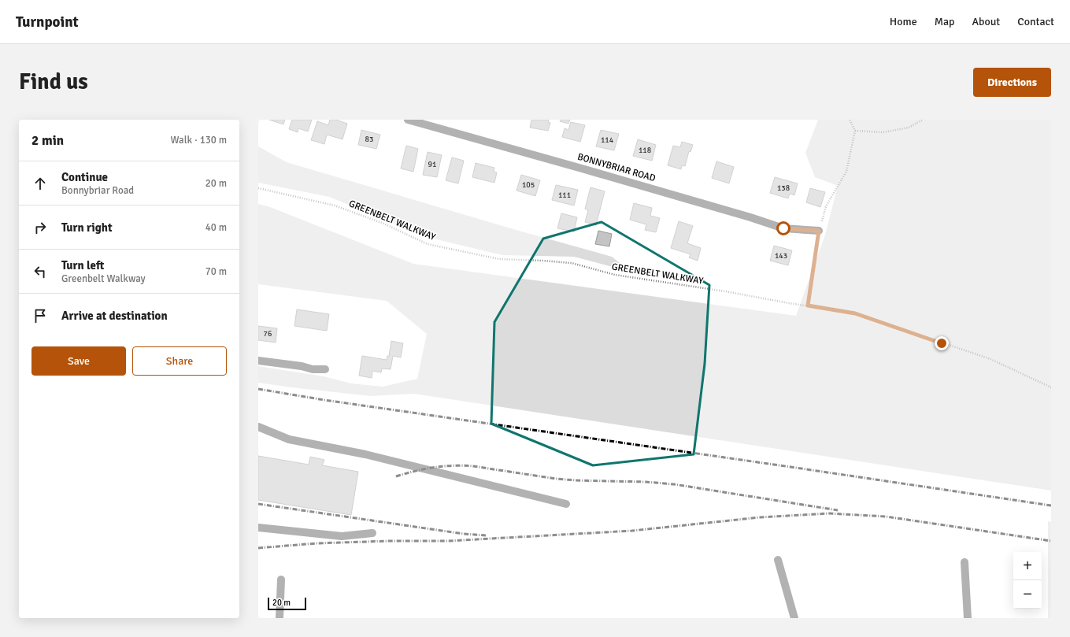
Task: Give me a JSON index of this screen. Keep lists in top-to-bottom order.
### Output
{
  "streets": {
    "street": ["BONNYBRIAR ROAD"],
    "path": ["GREENBELT WALKWAY"]
  },
  "house_numbers": [
    "83",
    "114",
    "118",
    "91",
    "105",
    "138",
    "111",
    "143",
    "76"
  ],
  "scale_bar": "20 m",
  "page": {
    "header": "Turnpoint",
    "nav": [
      "Home",
      "Map",
      "About",
      "Contact"
    ],
    "buttons": [
      "Directions",
      ["Save", "Share"]
    ],
    "title": "Find us",
    "heading": ["2 min", "Walk · 130 m"],
    "list": [
      ["Continue", "Bonnybriar Road", "20 m"],
      ["Turn right", "40 m"],
      ["Turn left", "Greenbelt Walkway", "70 m"],
      "Arrive at destination"
    ],
    "map_buttons": ["+", "−"],
    "scale": "20 m"
  }
}
